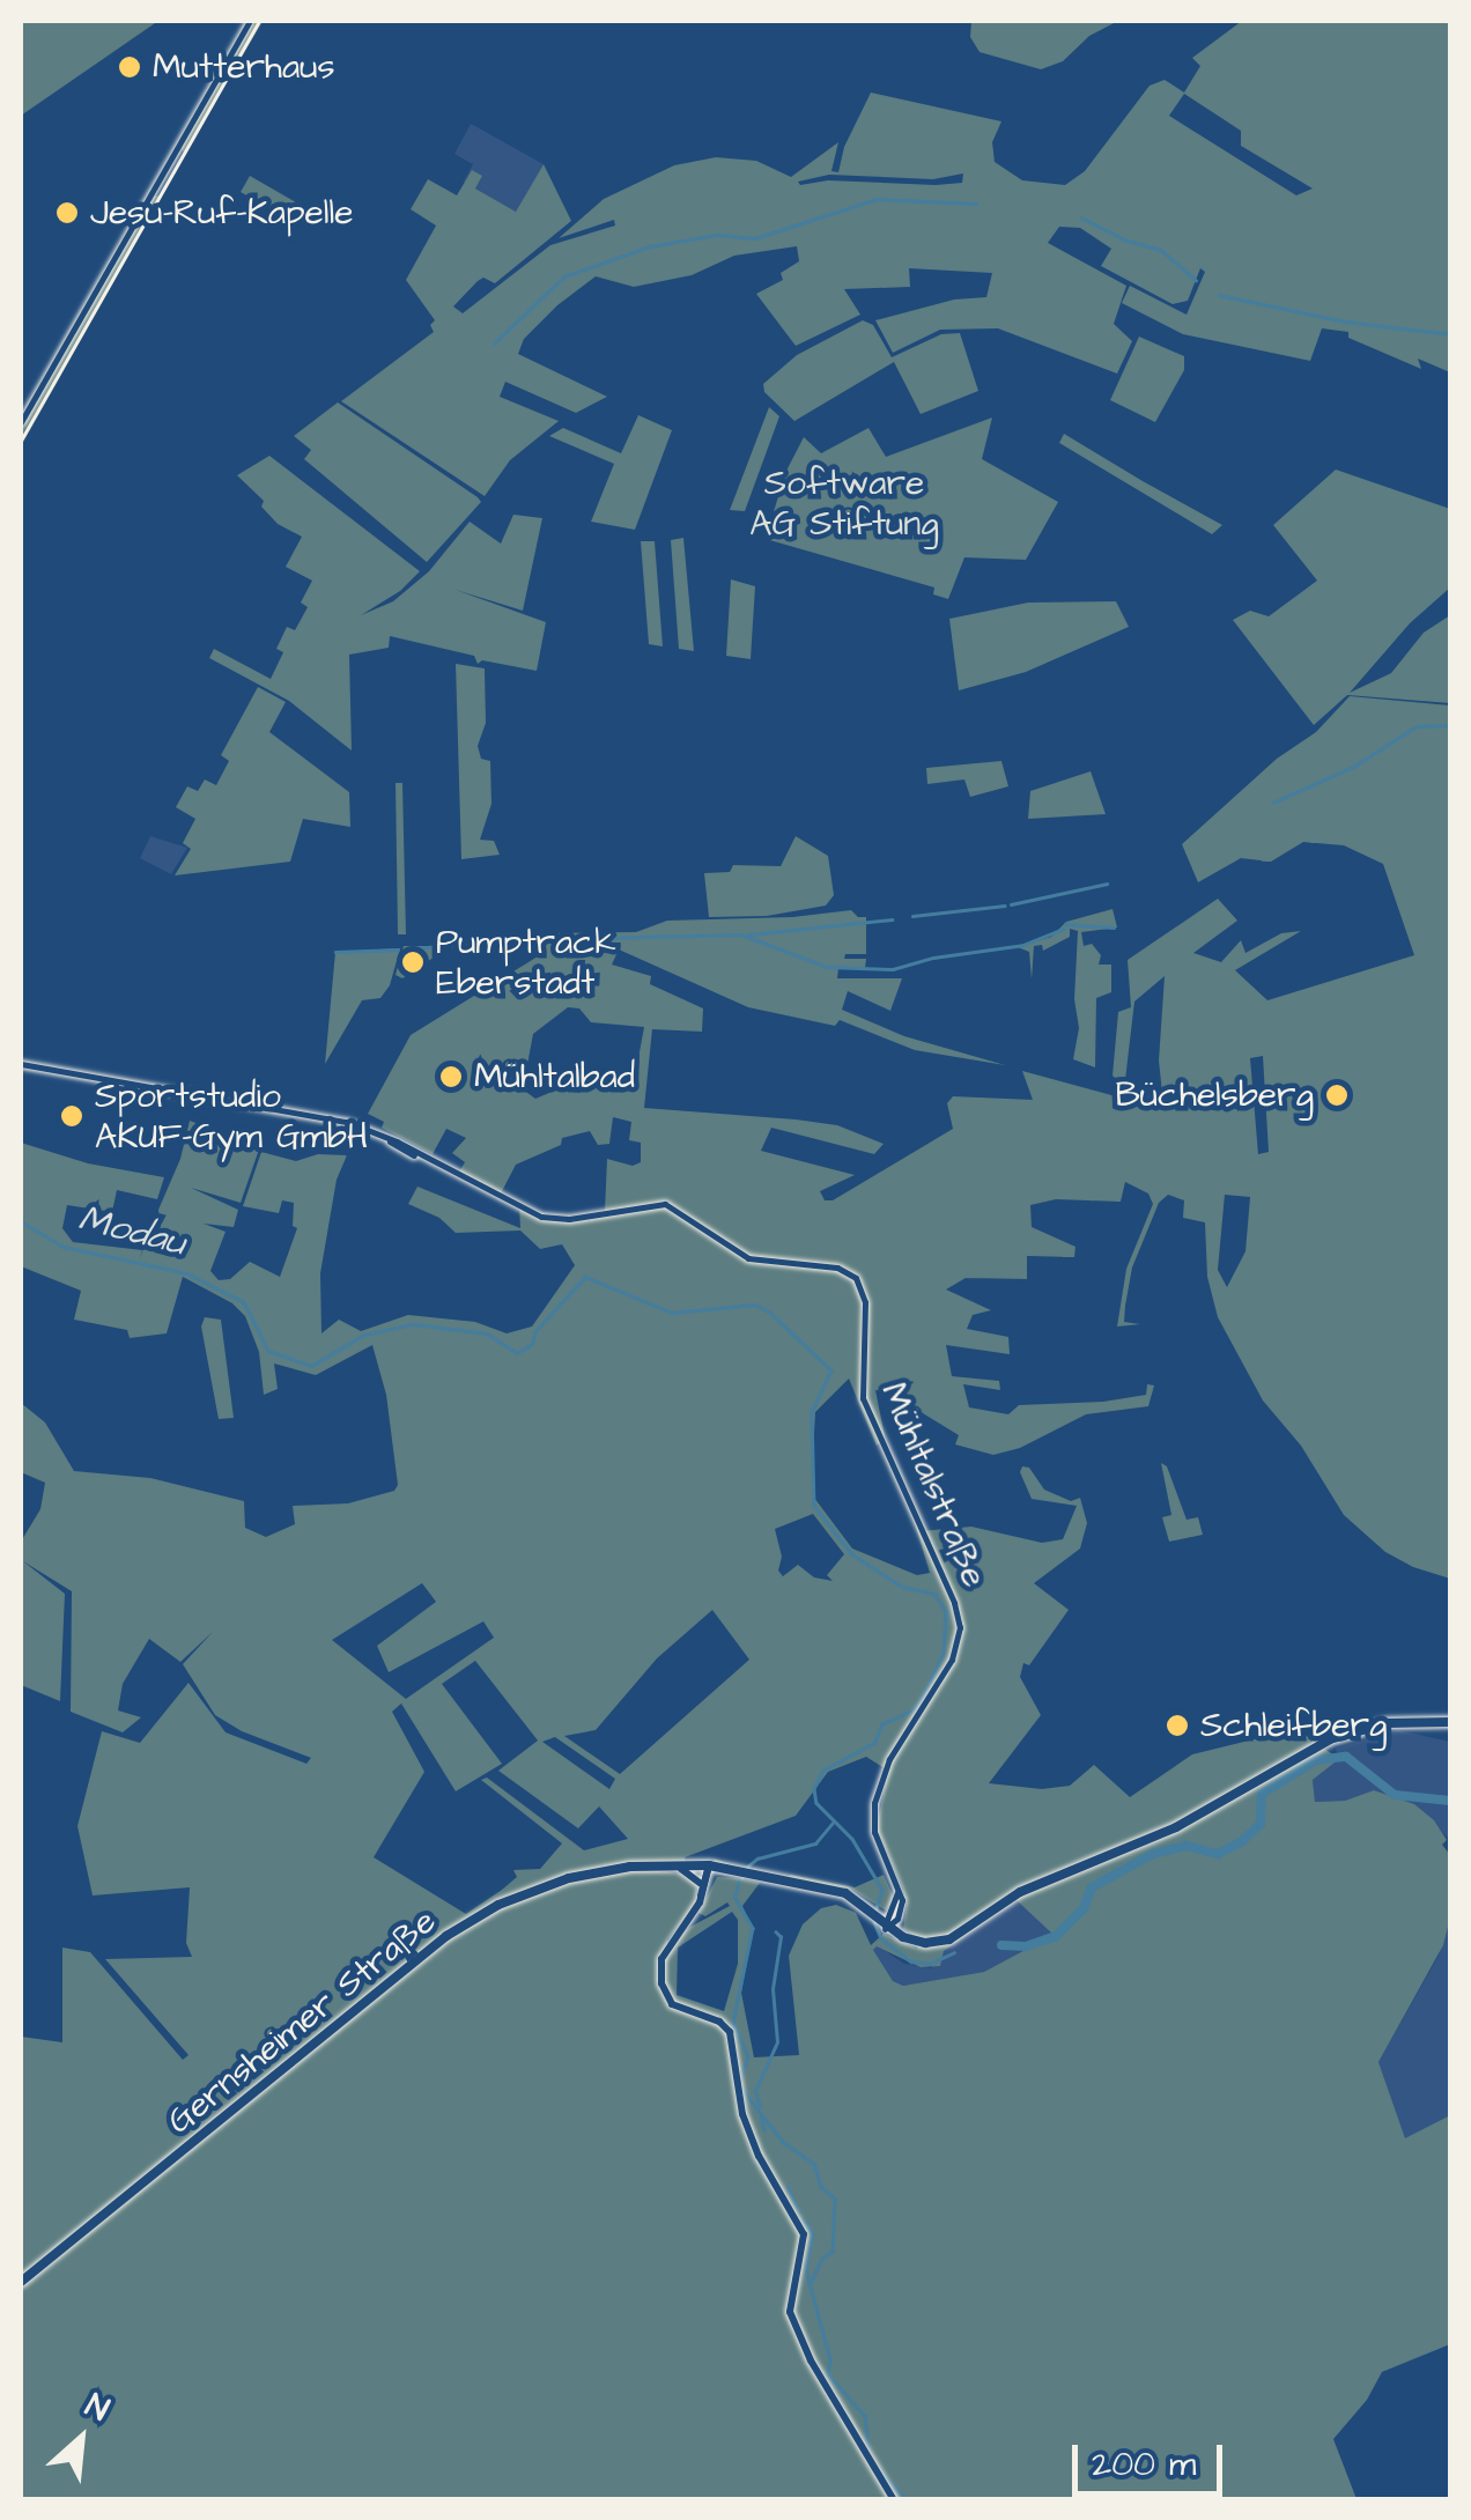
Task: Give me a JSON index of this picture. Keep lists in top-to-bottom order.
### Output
{
  "streets": {
    "main road": ["Gernsheimer Straße"],
    "street": ["Mühltalstraße"]
  },
  "water": ["Modau"],
  "parks": ["Software AG Stiftung"],
  "places": [
    "Mutterhaus",
    "Jesu-Ruf-Kapelle",
    "Pumptrack Eberstadt",
    "Mühltalbad",
    "Büchelsberg",
    "Sportstudio AKUF–Gym GmbH",
    "Schleifberg"
  ],
  "scale_bar": "200 m",
  "north": "top right"
}
